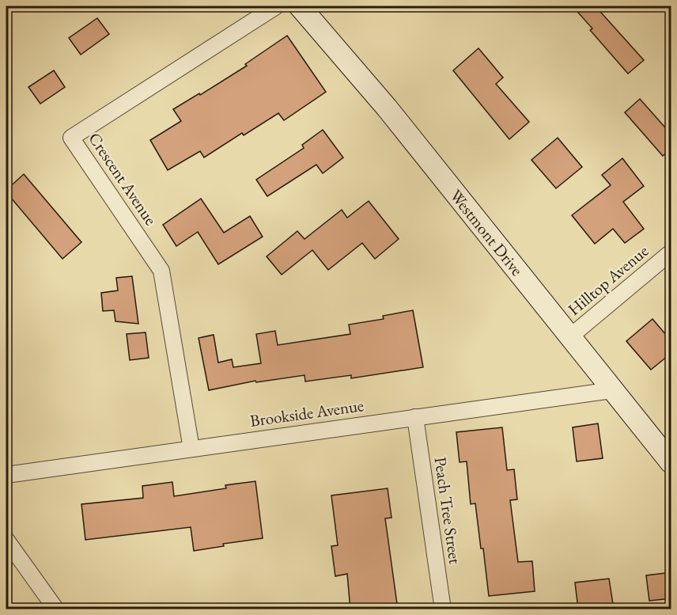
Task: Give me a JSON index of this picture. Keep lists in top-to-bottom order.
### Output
{
  "streets": {
    "street": [
      "Crescent Avenue",
      "Westmont Drive",
      "Hilltop Avenue",
      "Brookside Avenue",
      "Peach Tree Street"
    ]
  },
  "crossings": [
    ["Crescent Avenue", "Brookside Avenue"],
    ["Westmont Drive", "Hilltop Avenue"],
    ["Westmont Drive", "Brookside Avenue"],
    ["Brookside Avenue", "Peach Tree Street"]
  ]
}
